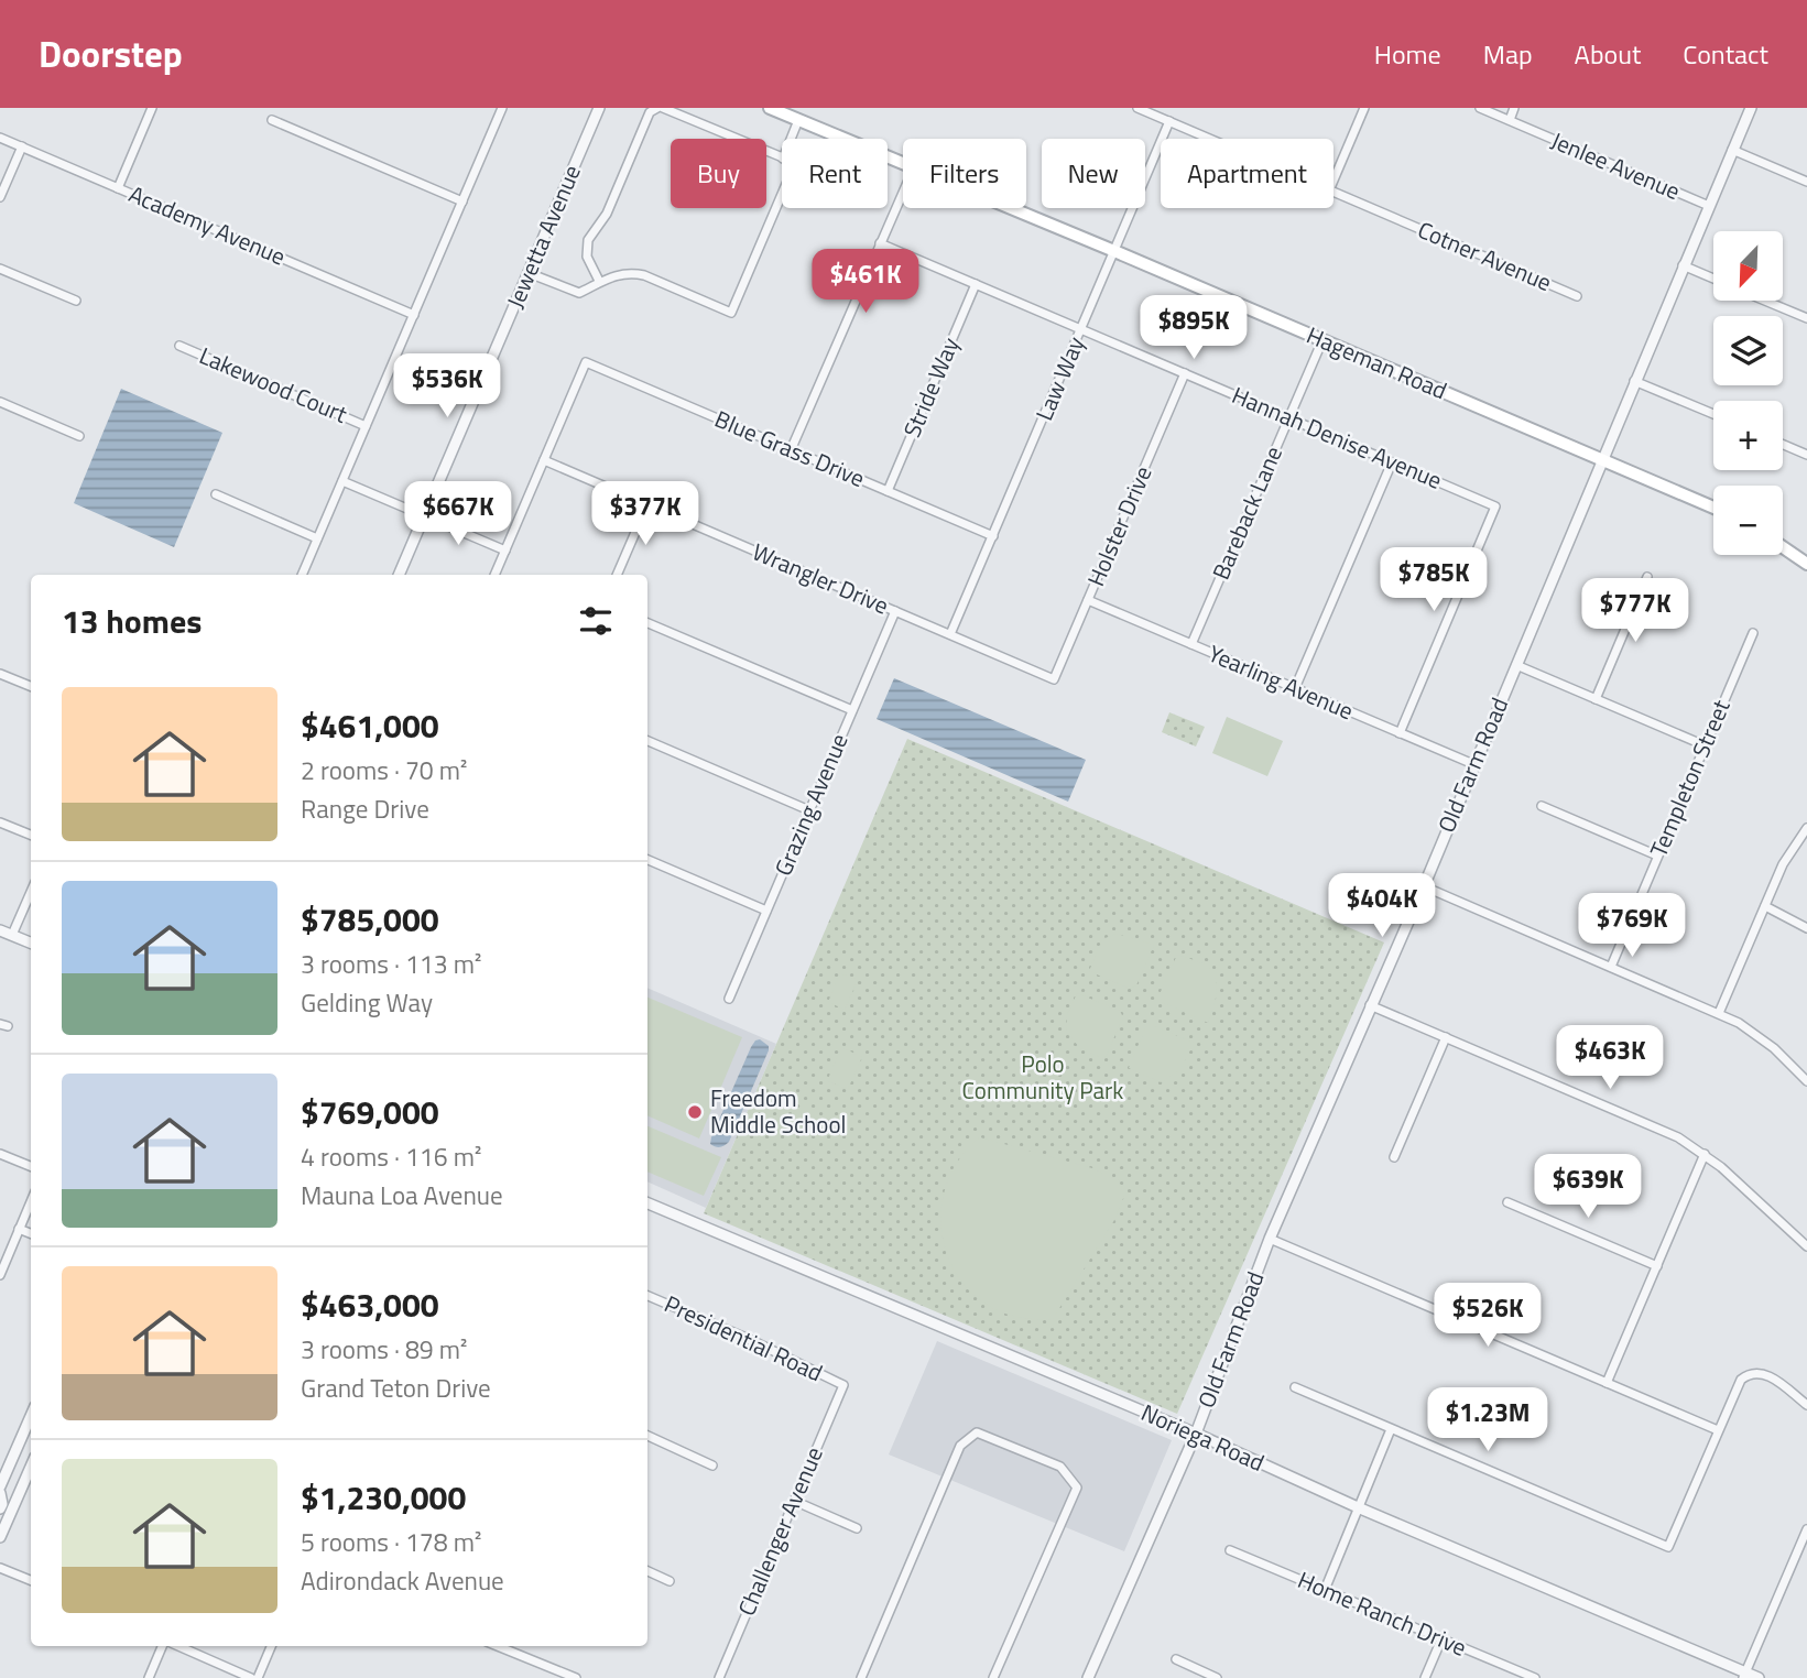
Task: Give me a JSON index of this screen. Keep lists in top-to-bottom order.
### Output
{
  "streets": {
    "main road": ["Hageman Road"],
    "street": [
      "Jenlee Avenue",
      "Academy Avenue",
      "Jewetta Avenue",
      "Cotner Avenue",
      "Law Way",
      "Lakewood Court",
      "Stride Way",
      "Hannah Denise Avenue",
      "Blue Grass Drive",
      "Bareback Lane",
      "Holster Drive",
      "Wrangler Drive",
      "Yearling Avenue",
      "Old Farm Road",
      "Templeton Street",
      "Grazing Avenue",
      "Presidential Road",
      "Noriega Road",
      "Challenger Avenue",
      "Home Ranch Drive"
    ]
  },
  "crossings": [
    ["Jenlee Avenue", "Old Farm Road"],
    ["Cotner Avenue", "Law Way"],
    ["Hageman Road", "Law Way"],
    ["Hageman Road", "Bareback Lane"],
    ["Hageman Road", "Old Farm Road"],
    ["Law Way", "Hannah Denise Avenue"],
    ["Law Way", "Blue Grass Drive"],
    ["Law Way", "Wrangler Drive"],
    ["Stride Way", "Hannah Denise Avenue"],
    ["Stride Way", "Blue Grass Drive"],
    ["Hannah Denise Avenue", "Bareback Lane"],
    ["Hannah Denise Avenue", "Holster Drive"],
    ["Hannah Denise Avenue", "Yearling Avenue"],
    ["Blue Grass Drive", "Wrangler Drive"],
    ["Bareback Lane", "Yearling Avenue"],
    ["Holster Drive", "Wrangler Drive"],
    ["Holster Drive", "Yearling Avenue"],
    ["Wrangler Drive", "Grazing Avenue"],
    ["Yearling Avenue", "Old Farm Road"],
    ["Old Farm Road", "Noriega Road"],
    ["Presidential Road", "Challenger Avenue"]
  ],
  "parks": ["Polo Community Park"],
  "places": ["Freedom Middle School"],
  "north": "bottom left",
  "page": {
    "header": "Doorstep",
    "nav": [
      "Home",
      "Map",
      "About",
      "Contact"
    ],
    "chip": [
      "Buy",
      "Rent",
      "Filters",
      "New",
      "Apartment"
    ],
    "map_buttons": ["+", "−"],
    "price": [
      "$461K",
      "$895K",
      "$536K",
      "$667K",
      "$377K",
      "$785K",
      "$777K",
      "$404K",
      "$769K",
      "$463K",
      "$639K",
      "$526K",
      "$1.23M"
    ],
    "heading": "13 homes",
    "list": [
      {
        "name": "$461,000",
        "note": "2 rooms · 70 m² · Range Drive"
      },
      {
        "name": "$785,000",
        "note": "3 rooms · 113 m² · Gelding Way"
      },
      {
        "name": "$769,000",
        "note": "4 rooms · 116 m² · Mauna Loa Avenue"
      },
      {
        "name": "$463,000",
        "note": "3 rooms · 89 m² · Grand Teton Drive"
      },
      {
        "name": "$1,230,000",
        "note": "5 rooms · 178 m² · Adirondack Avenue"
      }
    ]
  }
}
